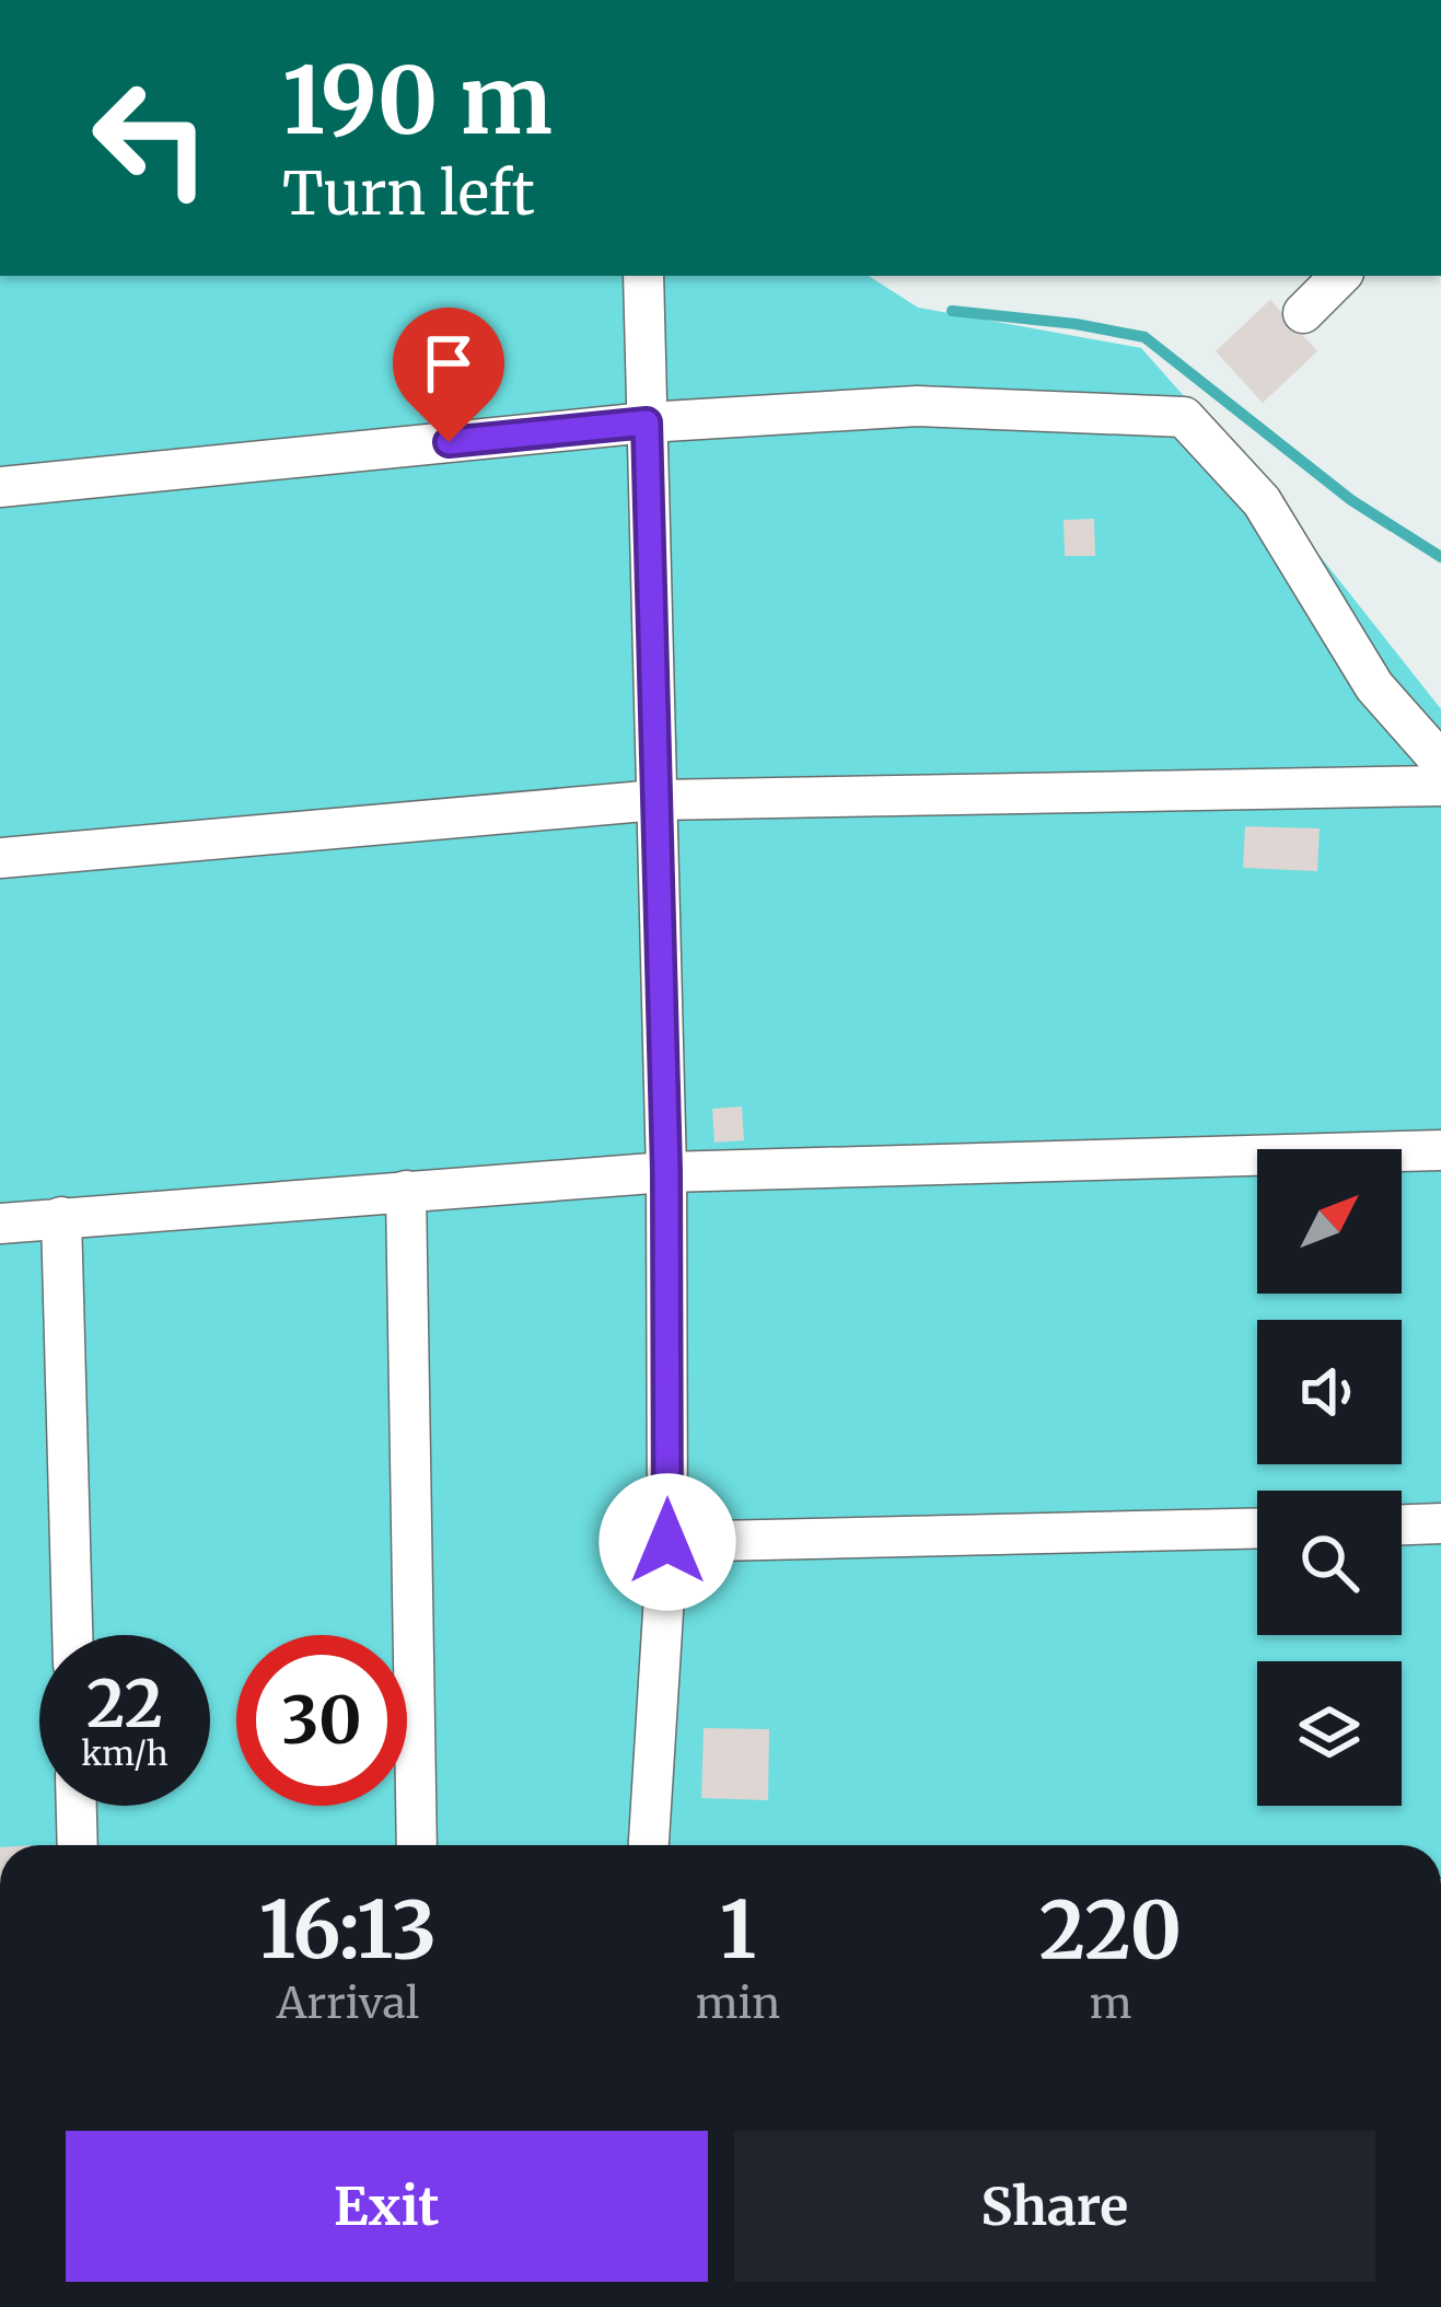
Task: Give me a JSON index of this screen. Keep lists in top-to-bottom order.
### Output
{
  "north": "top right",
  "page": {
    "turn": ["190 m", "Turn left"],
    "speed": "22 km/h",
    "limit": "30",
    "eta": [
      "16:13",
      "Arrival",
      "1",
      "min",
      "220",
      "m"
    ],
    "buttons": ["Exit", "Share"]
  }
}
